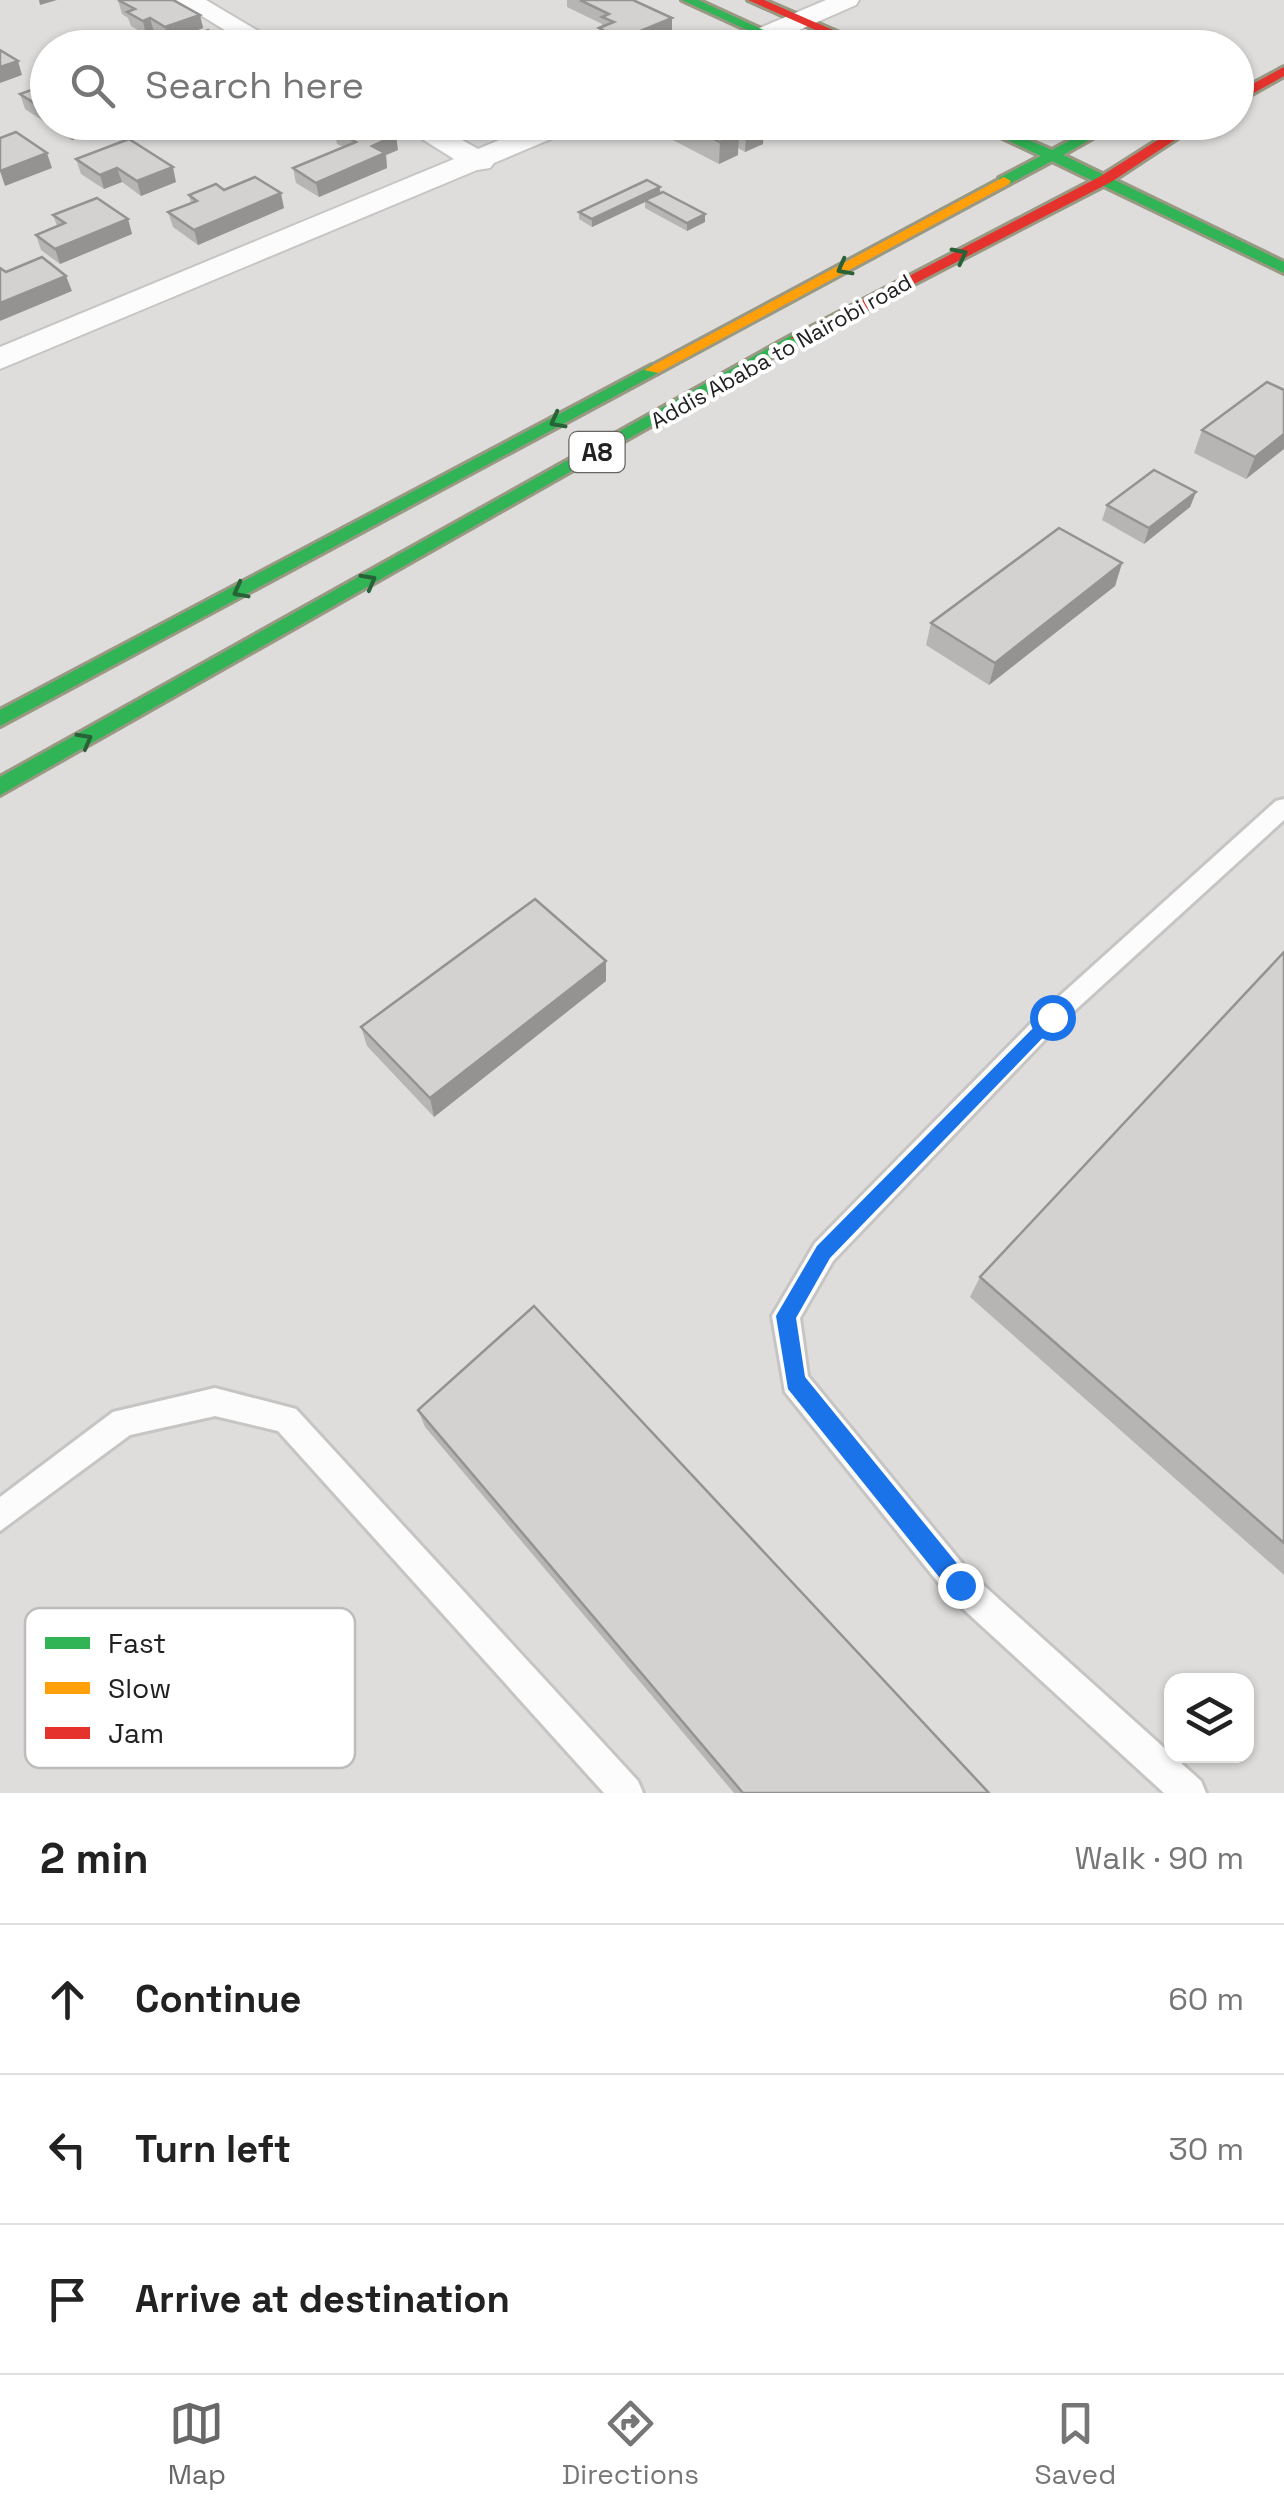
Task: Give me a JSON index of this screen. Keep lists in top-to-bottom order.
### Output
{
  "streets": {
    "main road": ["Addis Ababa to Nairobi road", "A8"]
  },
  "legend": ["Fast", "Slow", "Jam"],
  "page": {
    "search": "Search here",
    "heading": ["2 min", "Walk · 90 m"],
    "list": [
      ["Continue", "60 m"],
      ["Turn left", "30 m"],
      "Arrive at destination"
    ],
    "nav": ["Map", "Directions", "Saved"]
  }
}
